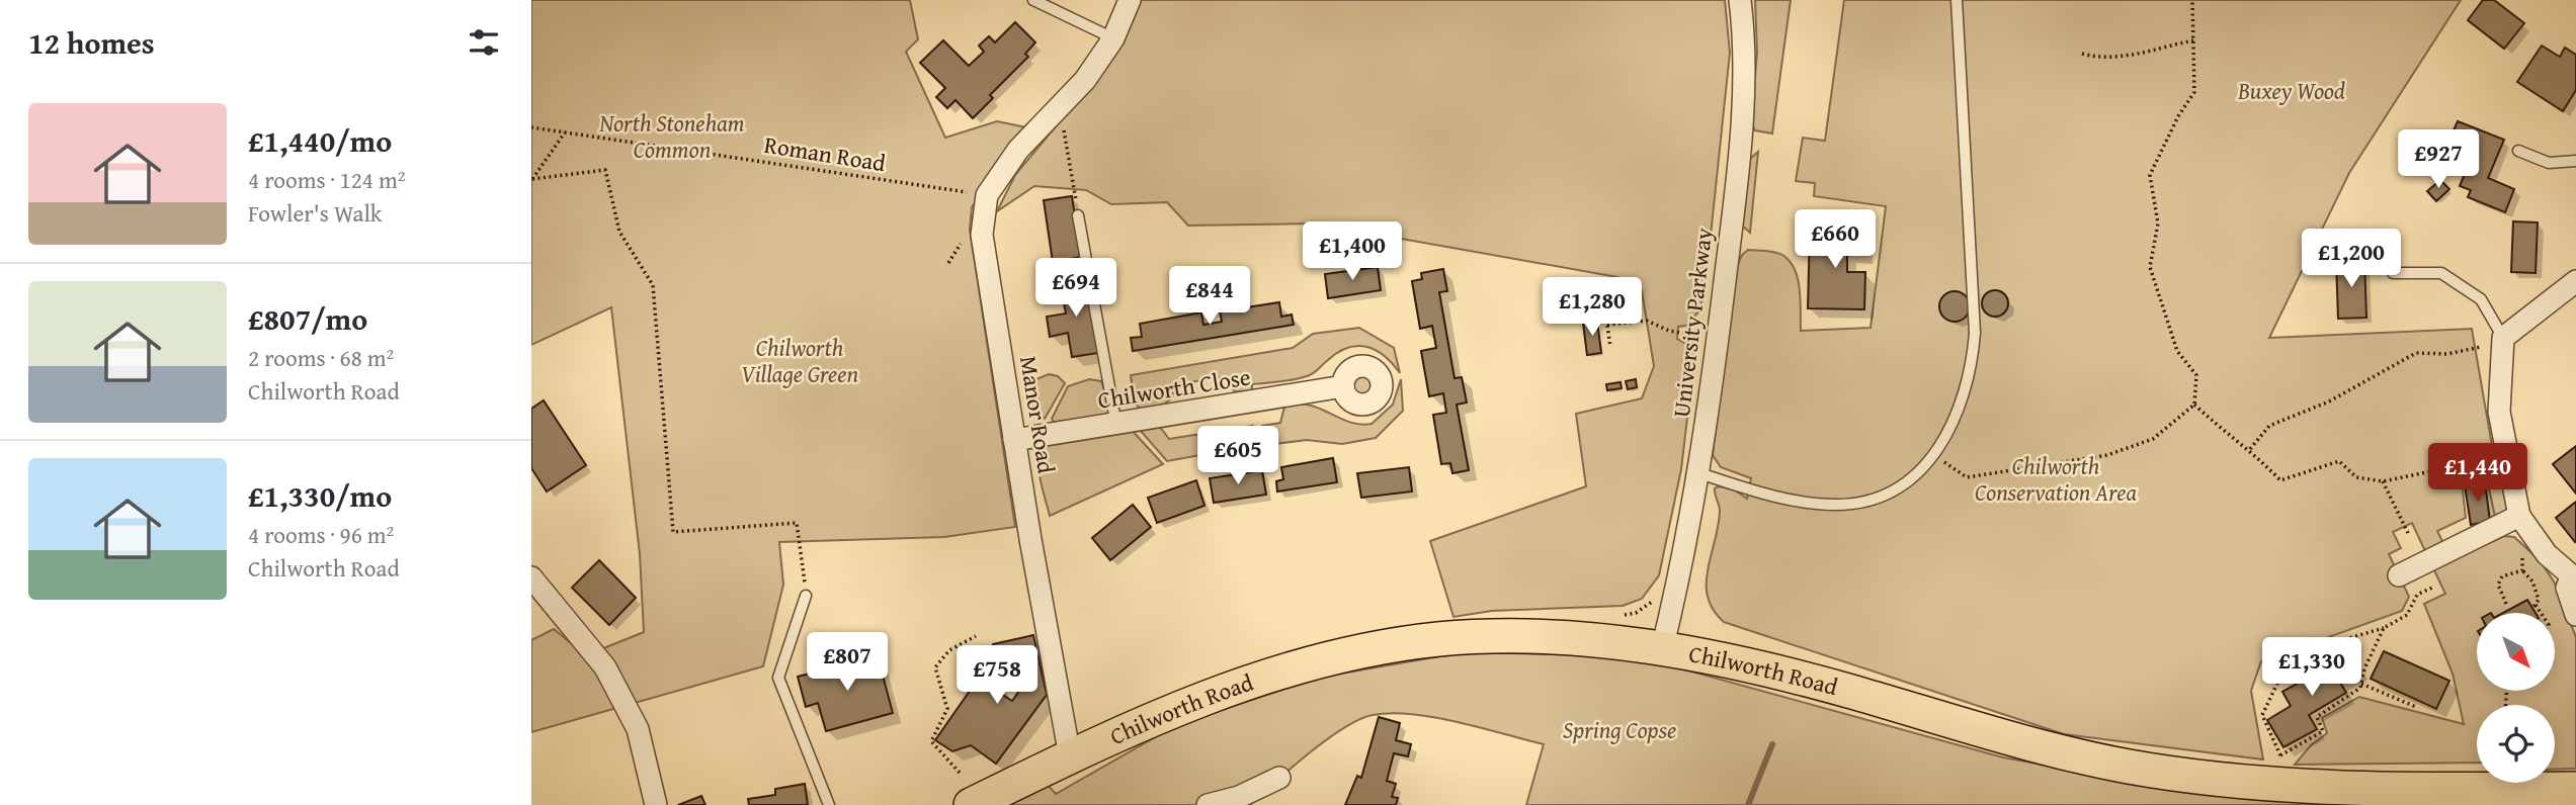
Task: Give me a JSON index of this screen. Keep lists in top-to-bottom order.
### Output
{
  "streets": {
    "main road": ["Chilworth Road"],
    "street": ["University Parkway", "Chilworth Close", "Manor Road"],
    "path": ["Roman Road"]
  },
  "crossings": [
    ["Roman Road", "Manor Road"],
    ["University Parkway", "Chilworth Road"],
    ["Chilworth Close", "Manor Road"],
    ["Manor Road", "Chilworth Road"]
  ],
  "parks": [
    "Buxey Wood",
    "North Stoneham Common",
    "Chilworth Village Green",
    "Chilworth Conservation Area",
    "Spring Copse"
  ],
  "north": "bottom right",
  "page": {
    "heading": "12 homes",
    "list": [
      {
        "name": "£1,440/mo",
        "note": "4 rooms · 124 m² · Fowler's Walk"
      },
      {
        "name": "£807/mo",
        "note": "2 rooms · 68 m² · Chilworth Road"
      },
      {
        "name": "£1,330/mo",
        "note": "4 rooms · 96 m² · Chilworth Road"
      }
    ],
    "price": [
      "£927",
      "£660",
      "£1,400",
      "£1,200",
      "£694",
      "£844",
      "£1,280",
      "£605",
      "£1,440",
      "£807",
      "£1,330",
      "£758"
    ]
  }
}
